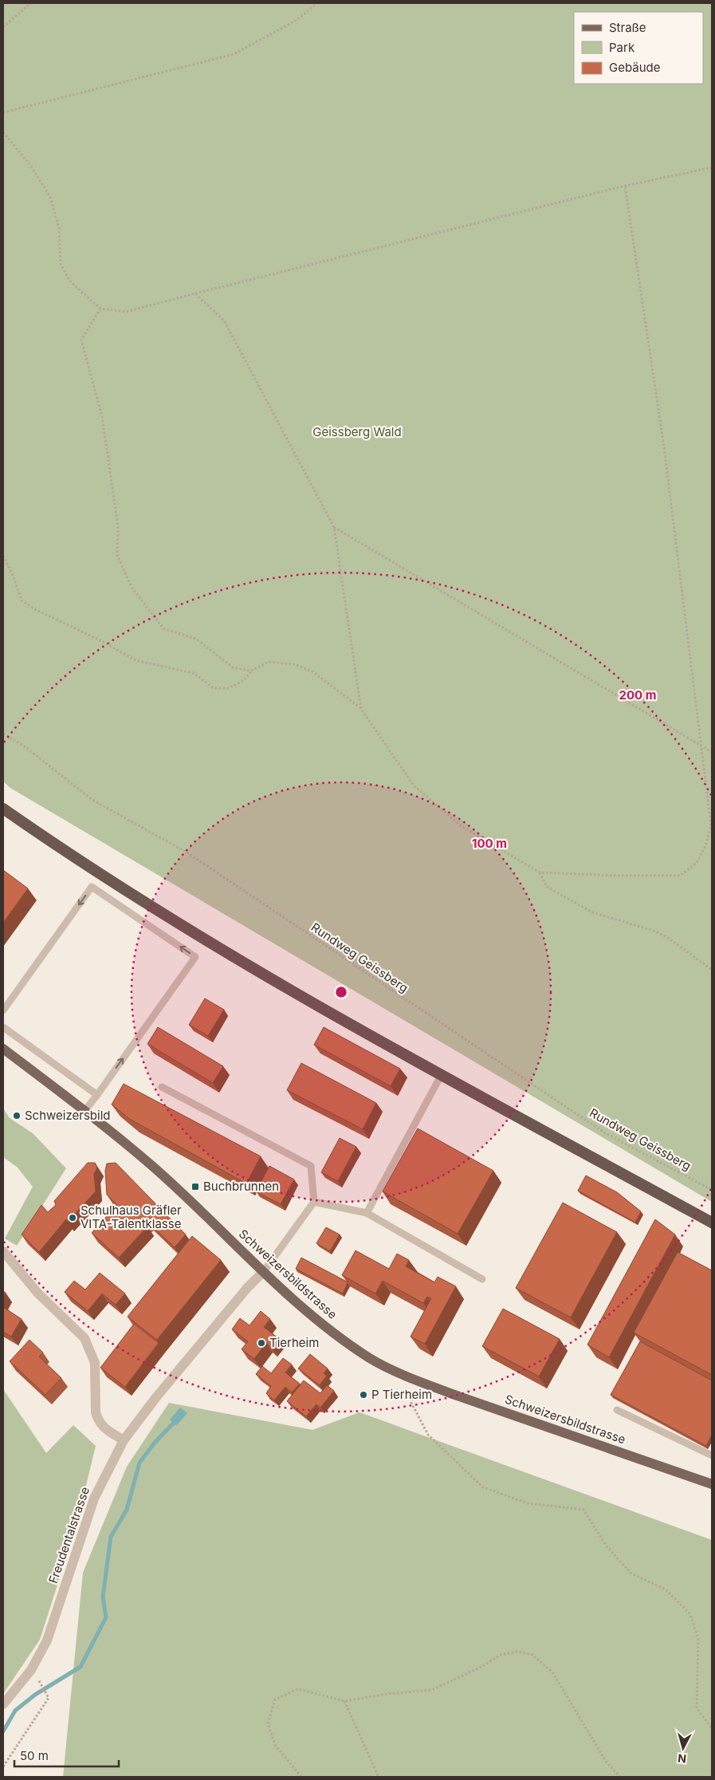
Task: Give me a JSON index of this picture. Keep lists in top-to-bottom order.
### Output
{
  "streets": {
    "main road": ["Schweizersbildstrasse"],
    "street": ["Freudentalstrasse"],
    "path": ["Rundweg Geissberg"]
  },
  "crossings": [
    ["Schweizersbildstrasse", "Freudentalstrasse"]
  ],
  "parks": ["Geissberg Wald"],
  "places": {
    "other": [
      "Schweizersbild",
      "Schulhaus Gräfler VITA-Talentklasse",
      "Tierheim",
      "P Tierheim"
    ],
    "transit": ["Buchbrunnen"]
  },
  "legend": ["Straße", "Park", "Gebäude"],
  "scale_bar": "50 m",
  "north": "bottom",
  "rings": ["200 m", "100 m"]
}
